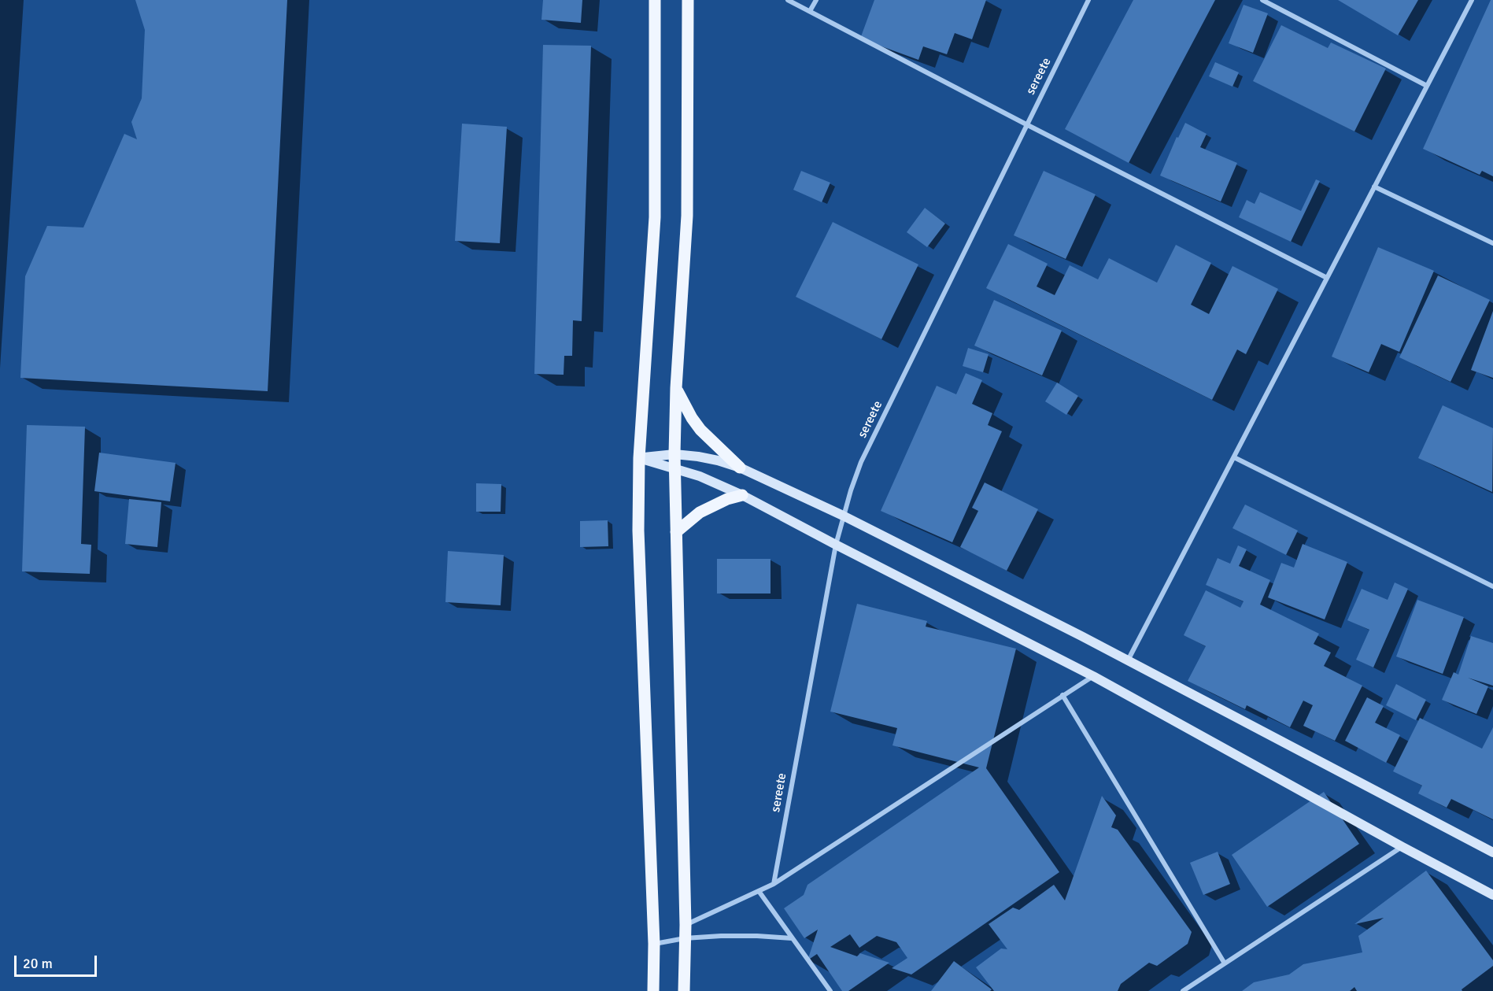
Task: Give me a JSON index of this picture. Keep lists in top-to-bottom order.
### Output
{
  "streets": {
    "street": ["sereete"]
  },
  "scale_bar": "20 m"
}
